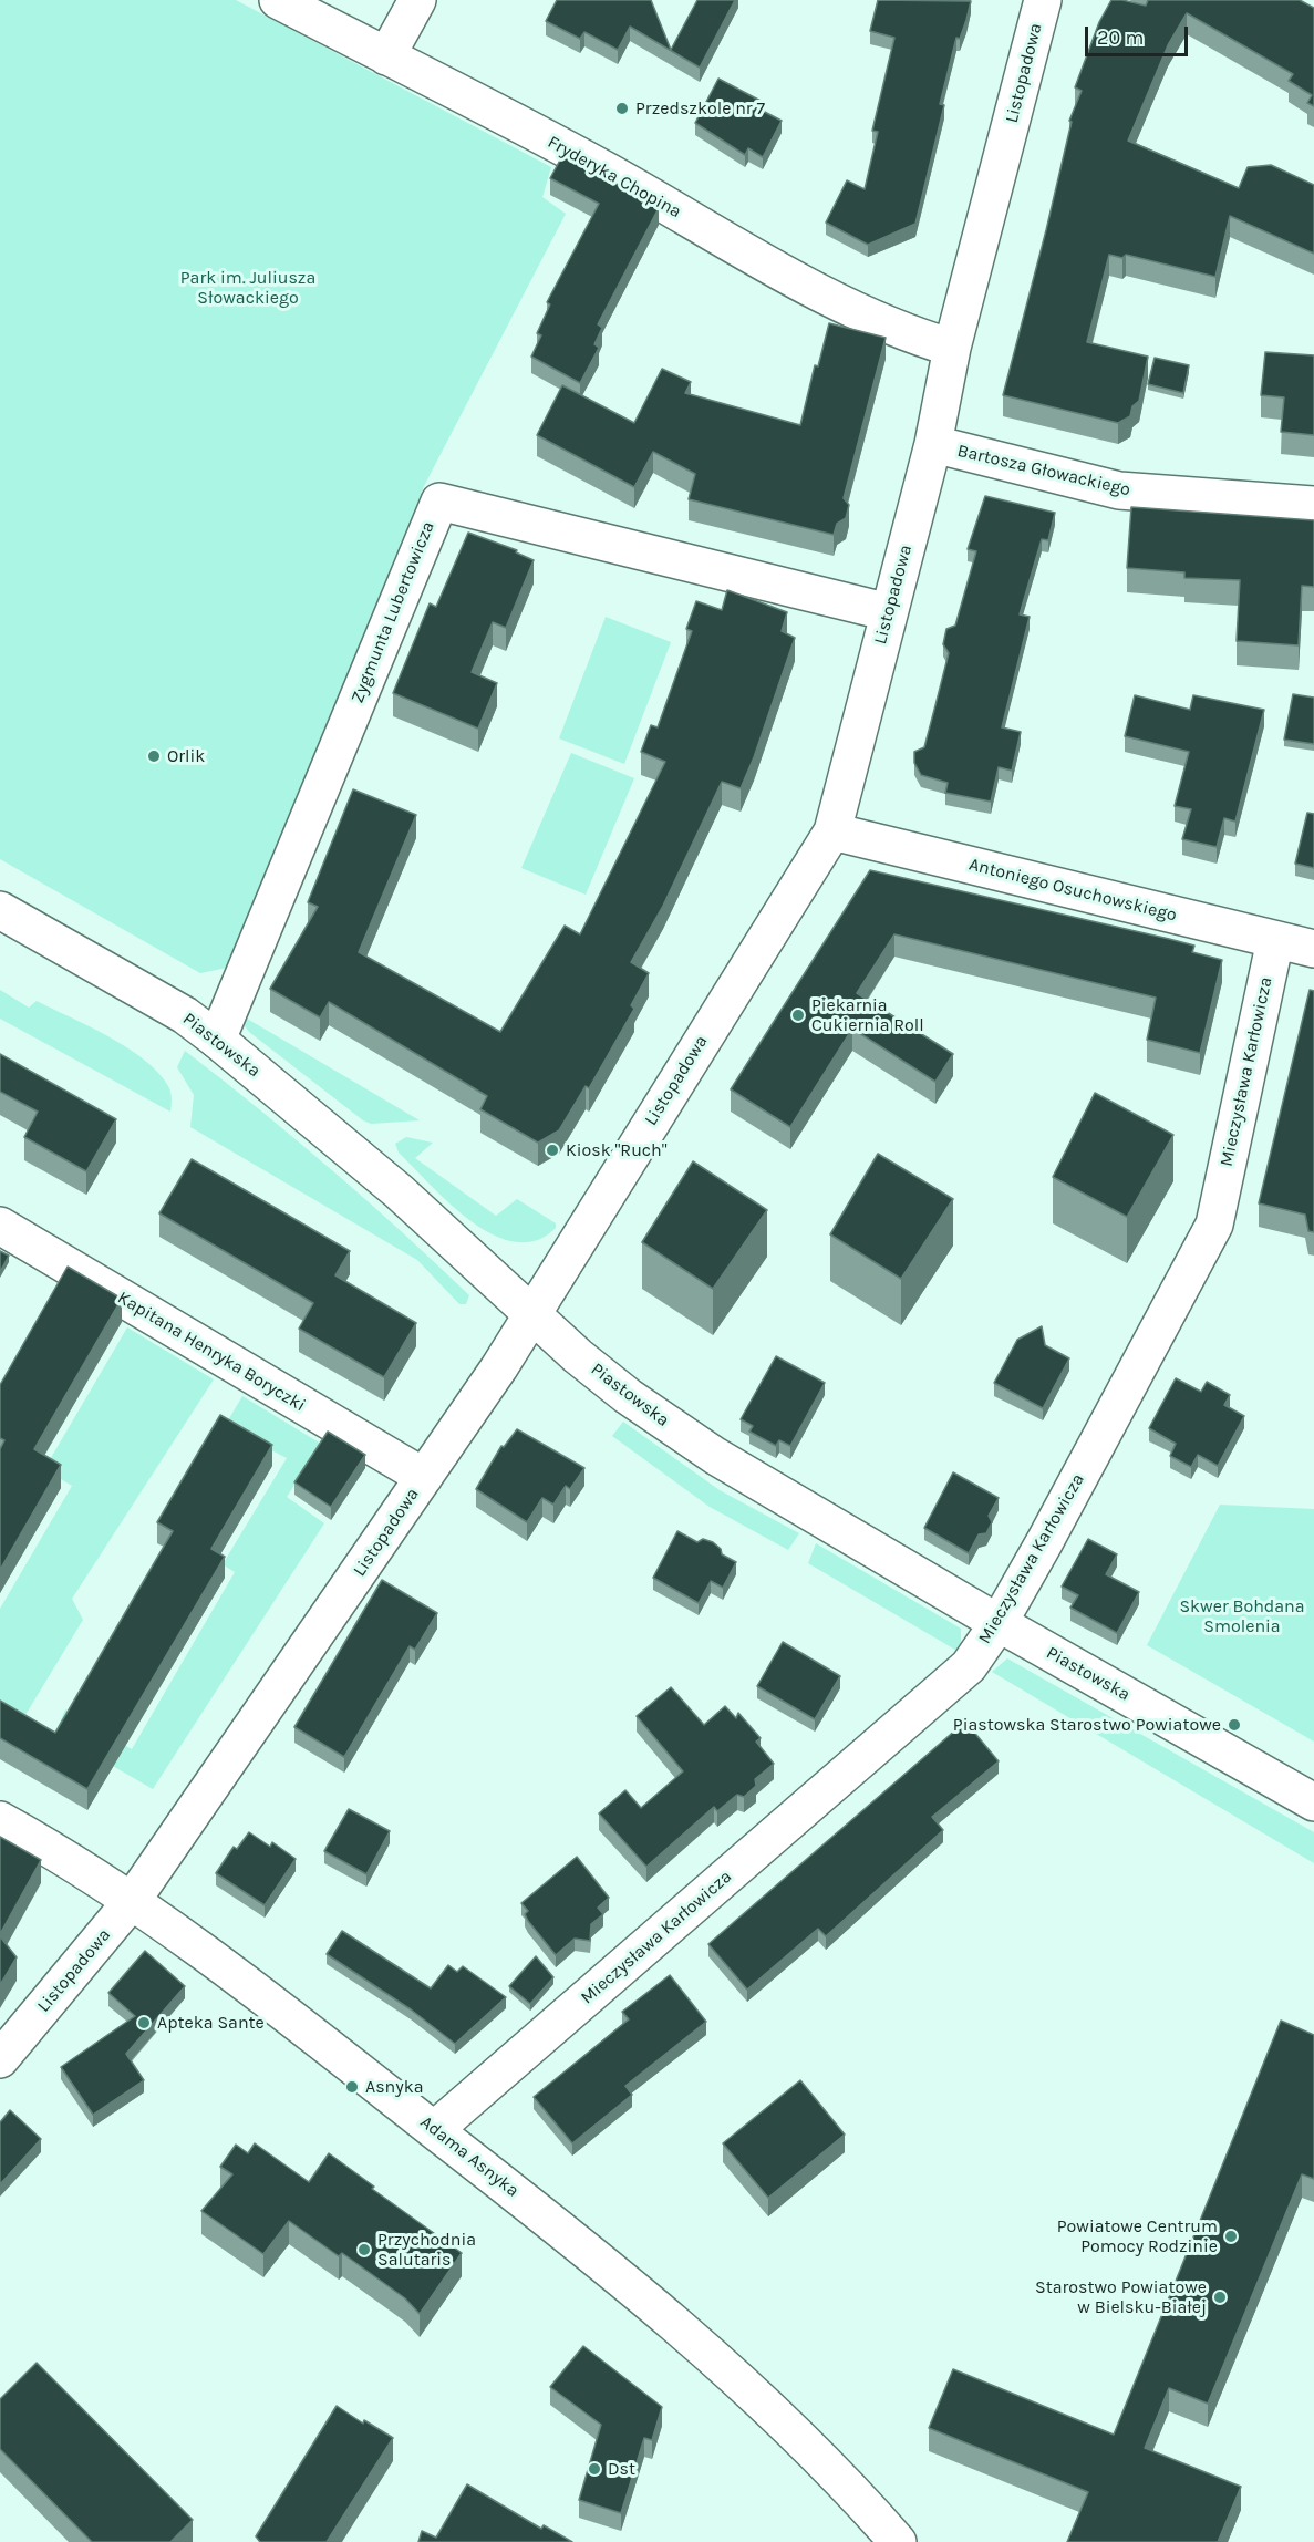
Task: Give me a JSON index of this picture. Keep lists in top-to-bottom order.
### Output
{
  "streets": {
    "street": [
      "Listopadowa",
      "Fryderyka Chopina",
      "Bartosza Głowackiego",
      "Zygmunta Lubertowicza",
      "Antoniego Osuchowskiego",
      "Piastowska",
      "Mieczysława Karłowicza",
      "Kapitana Henryka Boryczki",
      "Adama Asnyka"
    ]
  },
  "crossings": [
    ["Listopadowa", "Fryderyka Chopina"],
    ["Listopadowa", "Bartosza Głowackiego"],
    ["Listopadowa", "Zygmunta Lubertowicza"],
    ["Listopadowa", "Antoniego Osuchowskiego"],
    ["Listopadowa", "Piastowska"],
    ["Listopadowa", "Kapitana Henryka Boryczki"],
    ["Listopadowa", "Adama Asnyka"],
    ["Zygmunta Lubertowicza", "Piastowska"],
    ["Antoniego Osuchowskiego", "Mieczysława Karłowicza"],
    ["Piastowska", "Mieczysława Karłowicza"],
    ["Mieczysława Karłowicza", "Adama Asnyka"]
  ],
  "parks": ["Park im. Juliusza Słowackiego", "Skwer Bohdana Smolenia"],
  "places": [
    "Przedszkole nr 7",
    "Orlik",
    "Piekarnia Cukiernia Roll",
    "Kiosk \"Ruch\"",
    "Piastowska Starostwo Powiatowe",
    "Apteka Sante",
    "Asnyka",
    "Powiatowe Centrum Pomocy Rodzinie",
    "Przychodnia Salutaris",
    "Starostwo Powiatowe w Bielsku-Białej",
    "Dst"
  ],
  "scale_bar": "20 m"
}
